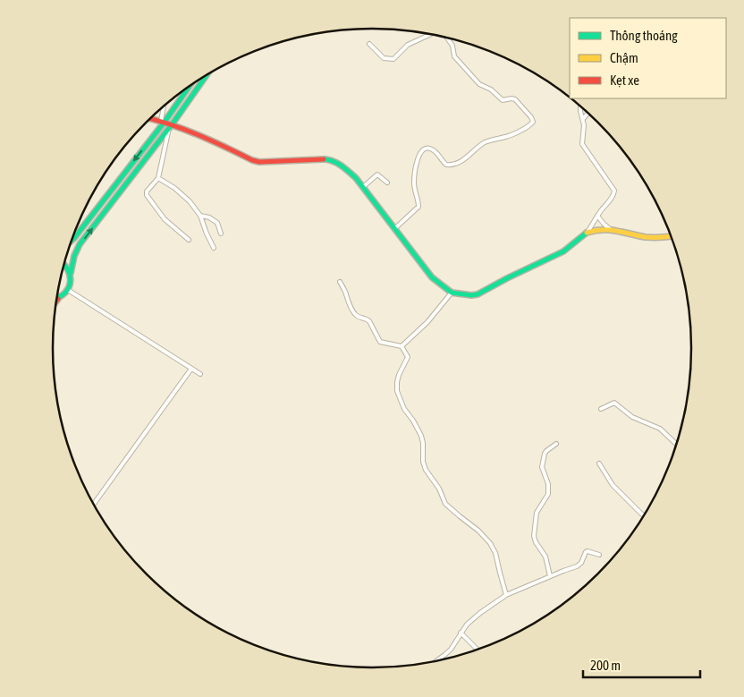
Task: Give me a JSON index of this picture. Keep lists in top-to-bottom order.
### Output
{
  "legend": ["Thông thoáng", "Chậm", "Kẹt xe"],
  "scale_bar": "200 m"
}
